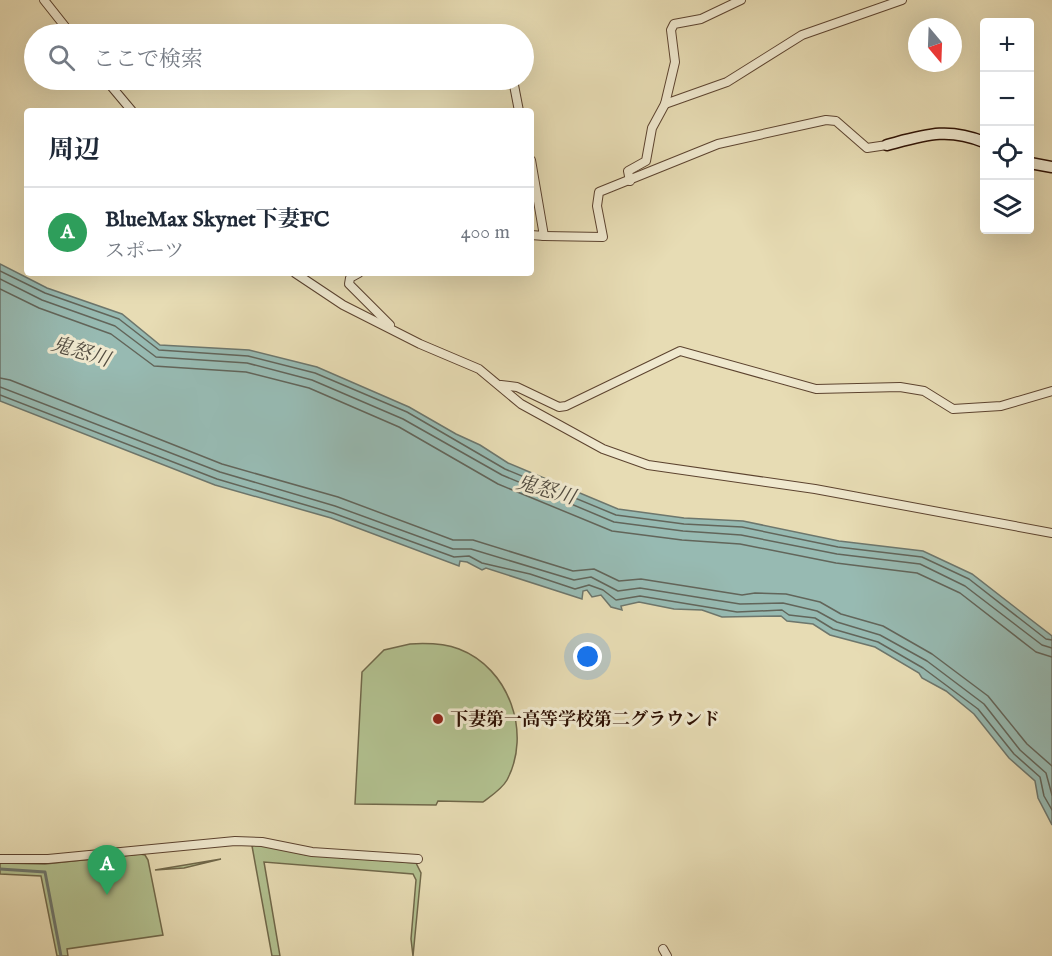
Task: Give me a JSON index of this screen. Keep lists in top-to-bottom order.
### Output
{
  "water": ["鬼怒川"],
  "places": ["下妻第一高等学校第二グラウンド"],
  "north": "bottom",
  "page": {
    "map_buttons": ["+", "−"],
    "search": "ここで検索",
    "heading": "周辺",
    "list": [
      {
        "mark": "A",
        "name": "BlueMax Skynet下妻FC",
        "note": "スポーツ",
        "value": "400 m"
      }
    ],
    "pins": "A"
  }
}
